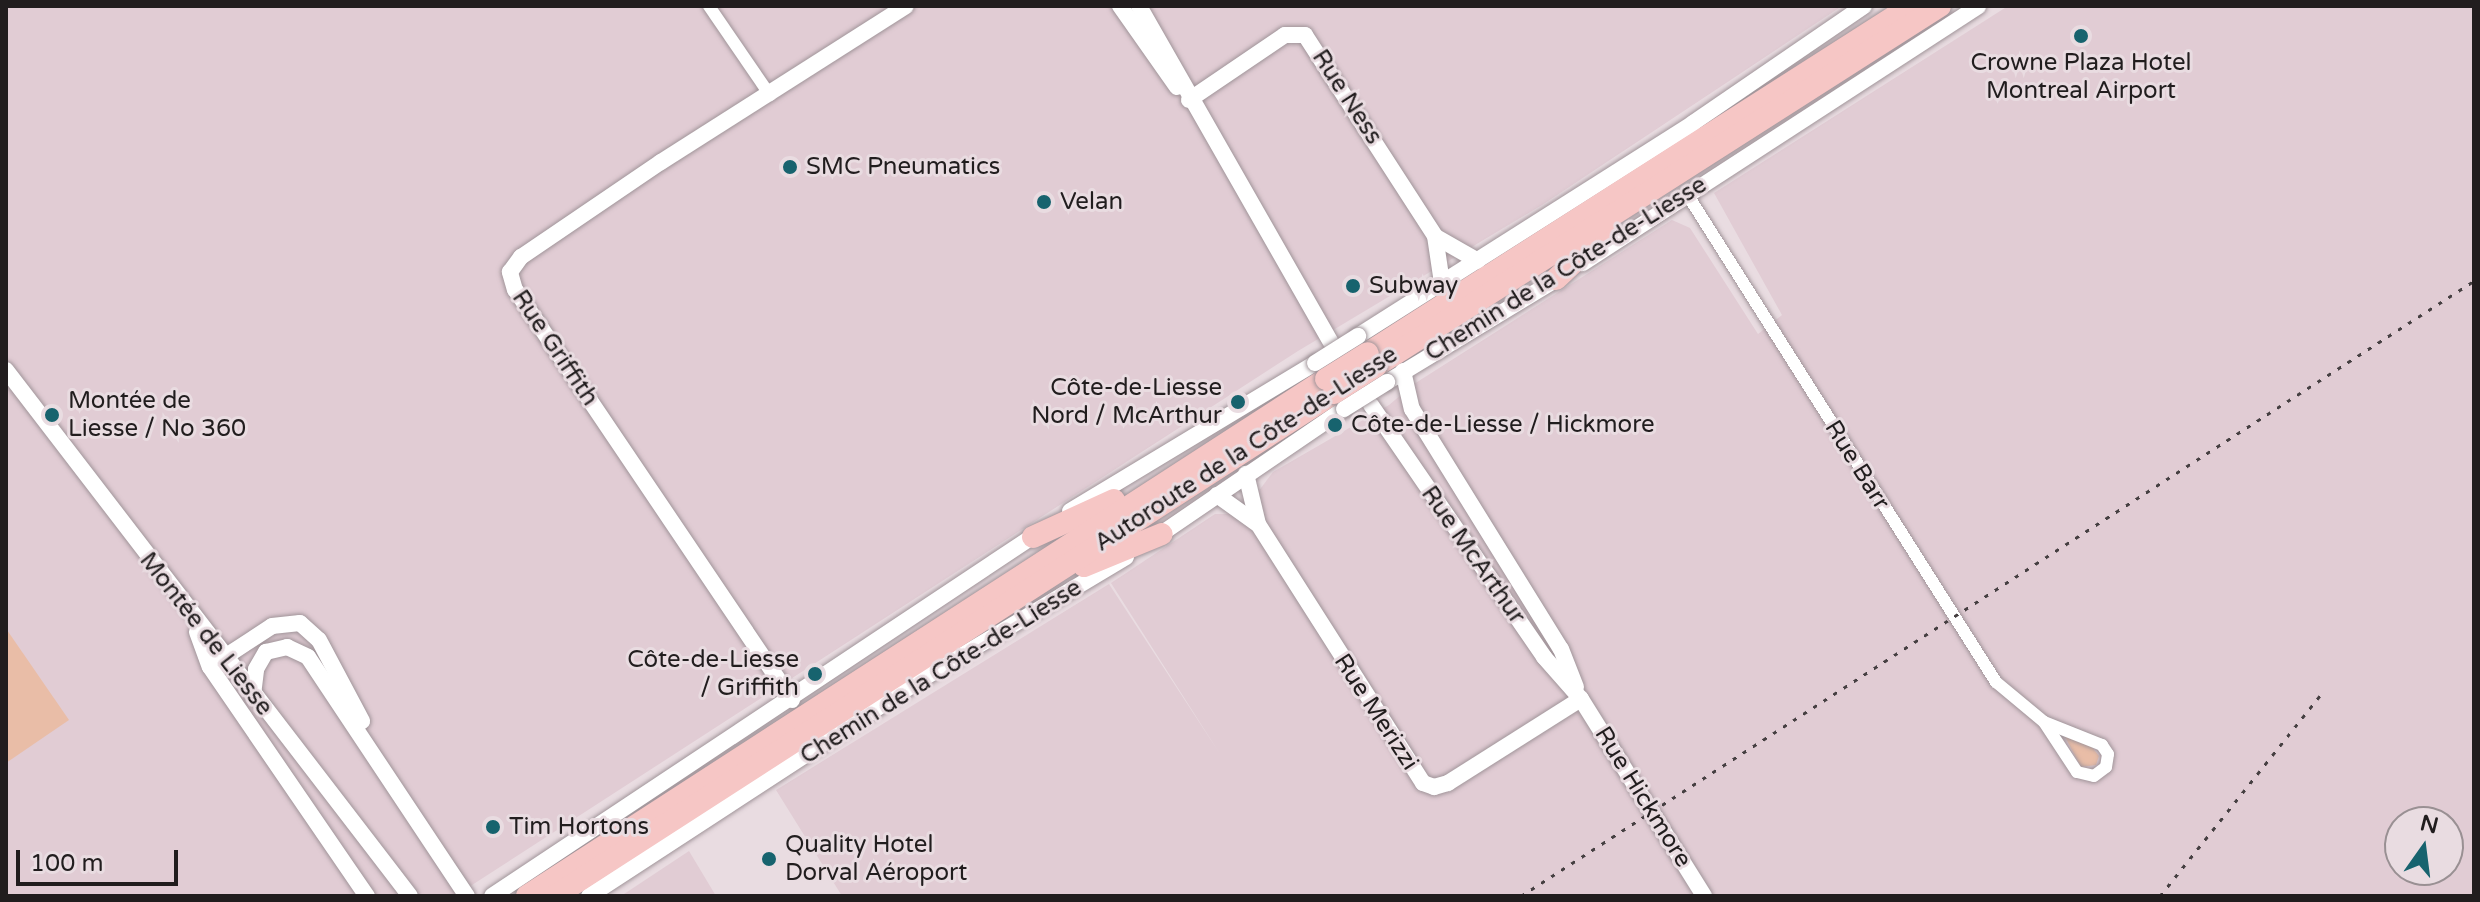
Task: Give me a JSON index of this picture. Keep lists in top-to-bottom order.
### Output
{
  "streets": {
    "highway": ["Autoroute de la Côte-de-Liesse"],
    "street": [
      "Rue Ness",
      "Chemin de la Côte-de-Liesse",
      "Rue Griffith",
      "Rue Barr",
      "Rue McArthur",
      "Montée de Liesse",
      "Rue Merizzi",
      "Rue Hickmore"
    ]
  },
  "crossings": [
    ["Rue Ness", "Chemin de la Côte-de-Liesse"],
    ["Chemin de la Côte-de-Liesse", "Rue Griffith"],
    ["Chemin de la Côte-de-Liesse", "Autoroute de la Côte-de-Liesse"],
    ["Chemin de la Côte-de-Liesse", "Rue Barr"],
    ["Chemin de la Côte-de-Liesse", "Rue Merizzi"],
    ["Rue McArthur", "Rue Merizzi"],
    ["Rue McArthur", "Rue Hickmore"],
    ["Rue Merizzi", "Rue Hickmore"]
  ],
  "places": [
    "Crowne Plaza Hotel Montreal Airport",
    "SMC Pneumatics",
    "Velan",
    "Subway",
    "Côte-de-Liesse Nord / McArthur",
    "Montée de Liesse / No 360",
    "Côte-de-Liesse / Hickmore",
    "Côte-de-Liesse / Griffith",
    "Tim Hortons",
    "Quality Hotel Dorval Aéroport"
  ],
  "scale_bar": "100 m",
  "north": "top"
}
